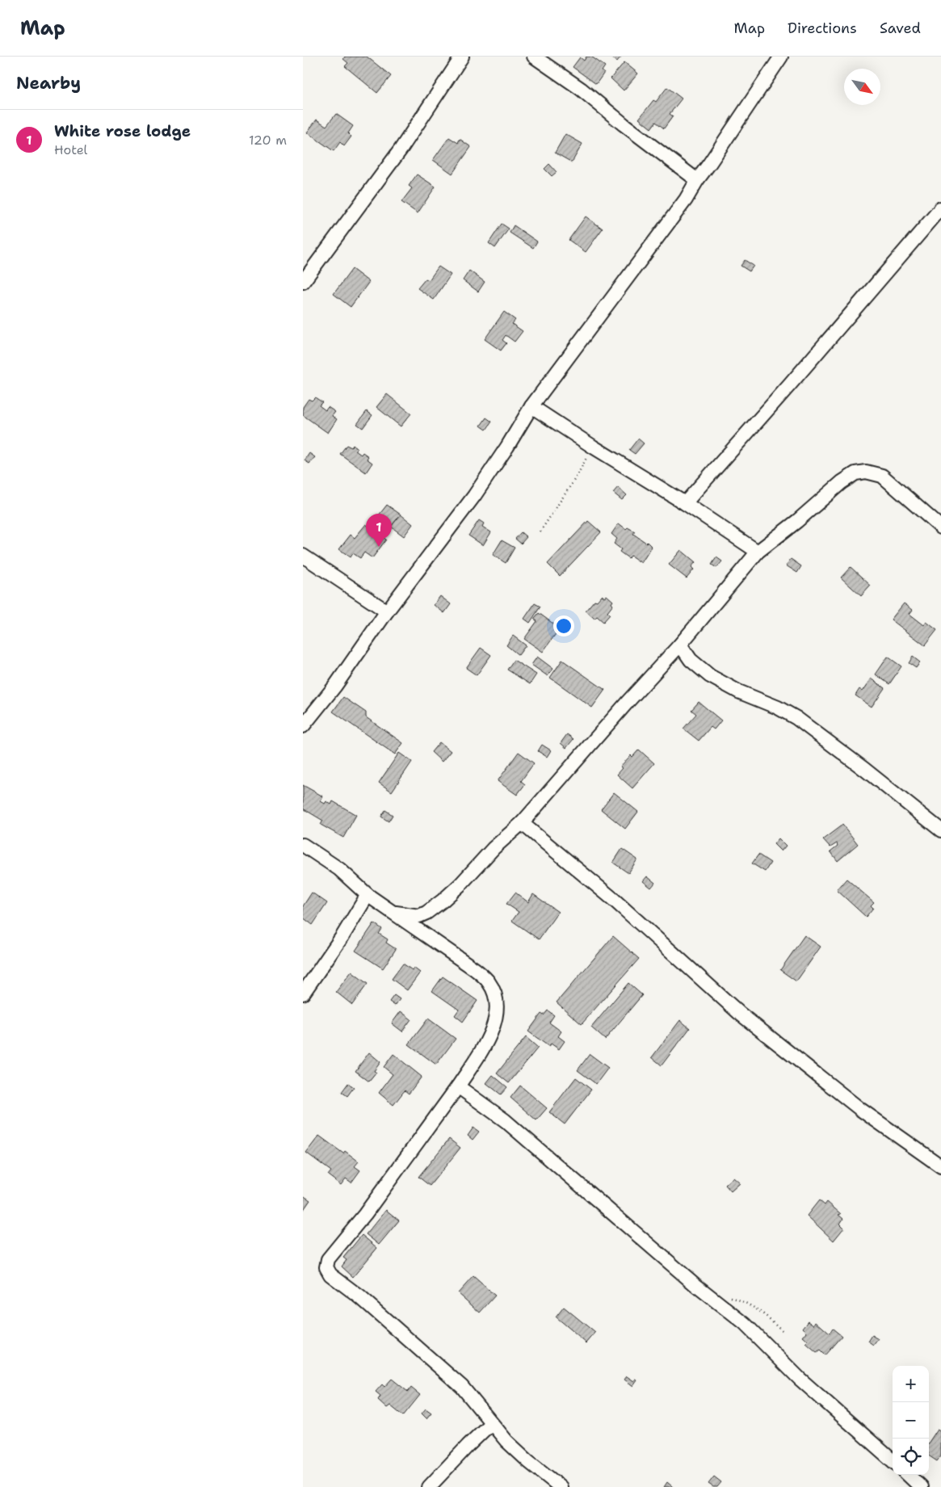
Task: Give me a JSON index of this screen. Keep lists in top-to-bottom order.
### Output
{
  "north": "bottom right",
  "page": {
    "header": "Map",
    "nav": ["Map", "Directions", "Saved"],
    "heading": "Nearby",
    "list": [
      {
        "mark": "1",
        "name": "White rose lodge",
        "note": "Hotel",
        "value": "120 m"
      }
    ],
    "pins": "1",
    "map_buttons": ["+", "−"]
  }
}
